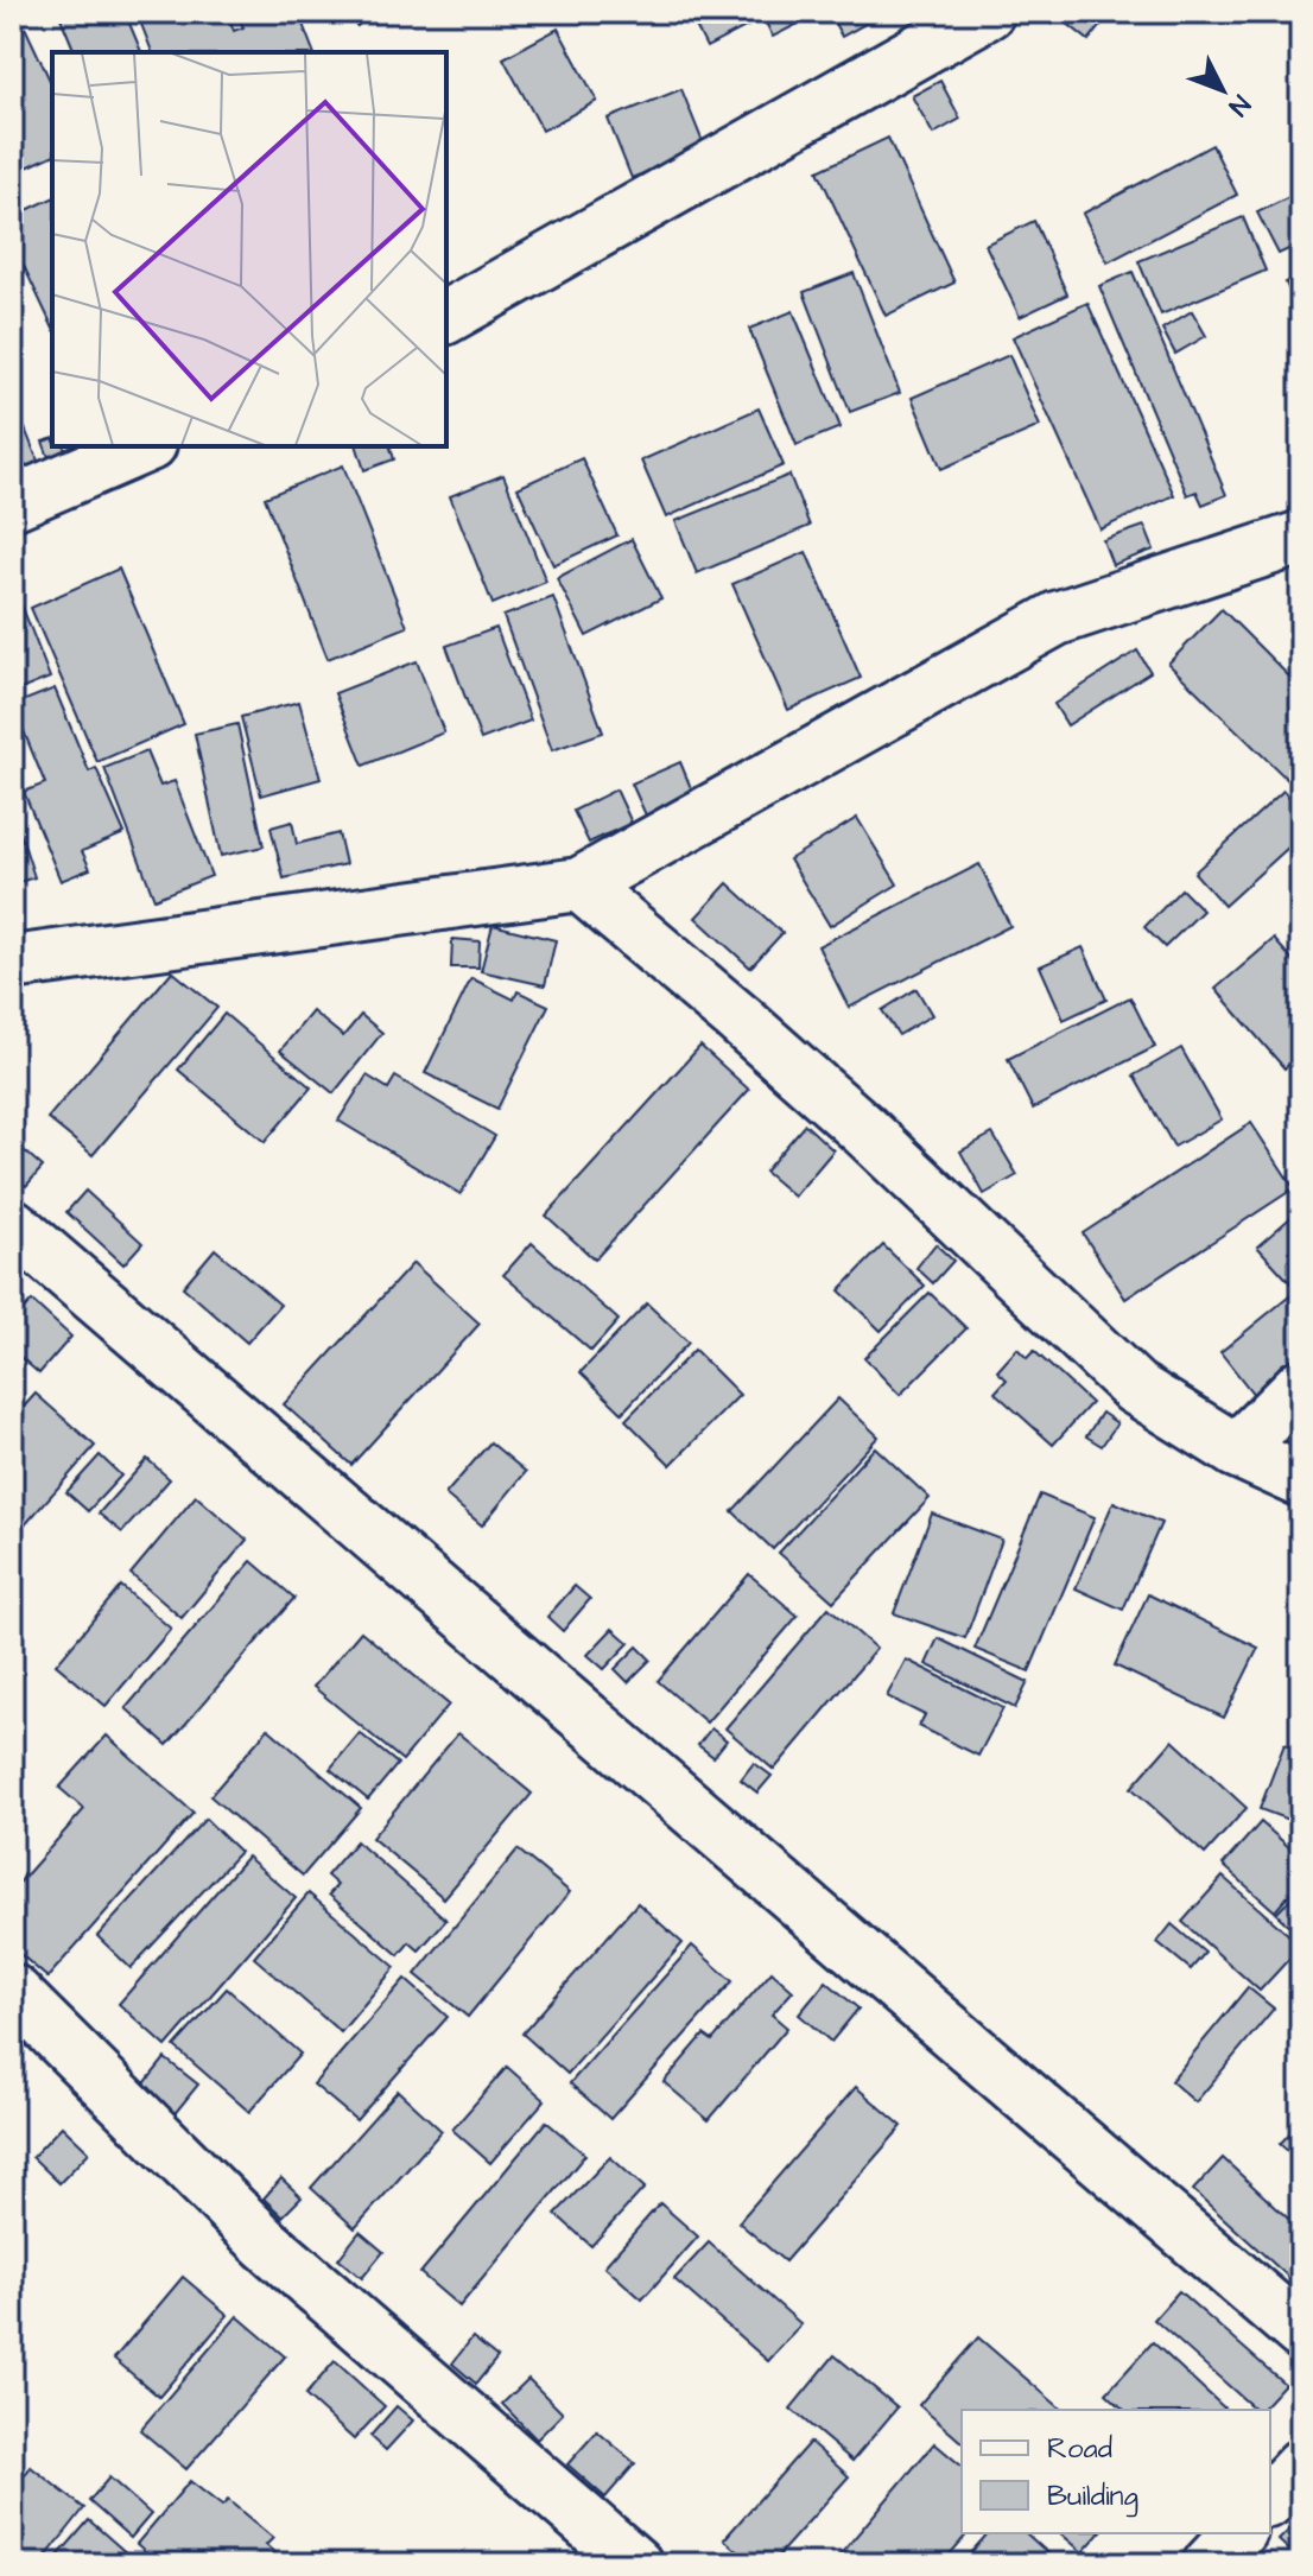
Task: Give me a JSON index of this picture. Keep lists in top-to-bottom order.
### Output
{
  "legend": ["Road", "Building"],
  "north": "bottom right"
}
